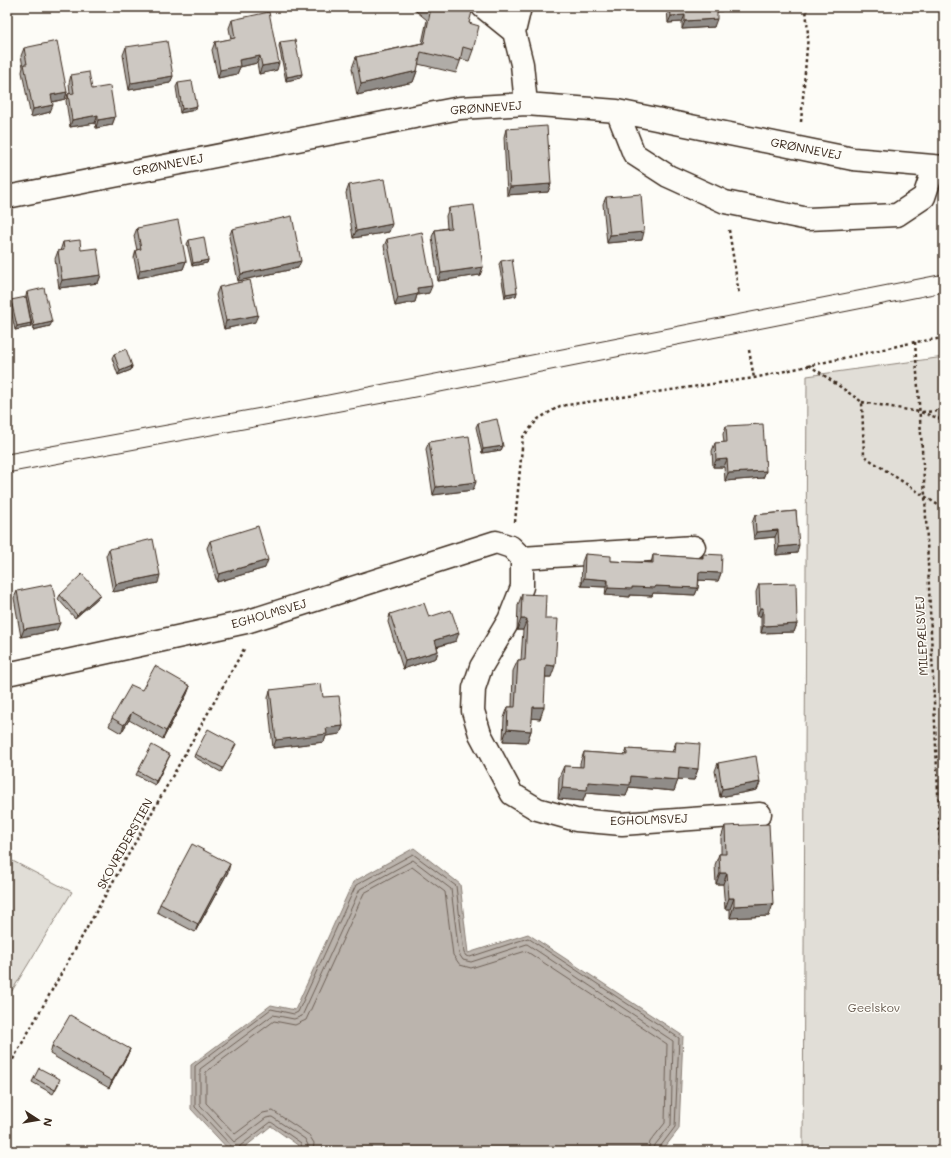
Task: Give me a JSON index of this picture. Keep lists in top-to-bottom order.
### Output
{
  "streets": {
    "street": ["GRØNNEVEJ", "EGHOLMSVEJ"],
    "path": ["MILEPÆLSVEJ", "SKOVRIDERSTIEN"]
  },
  "crossings": [
    ["EGHOLMSVEJ", "SKOVRIDERSTIEN"]
  ],
  "parks": ["Geelskov"],
  "north": "right"
}
